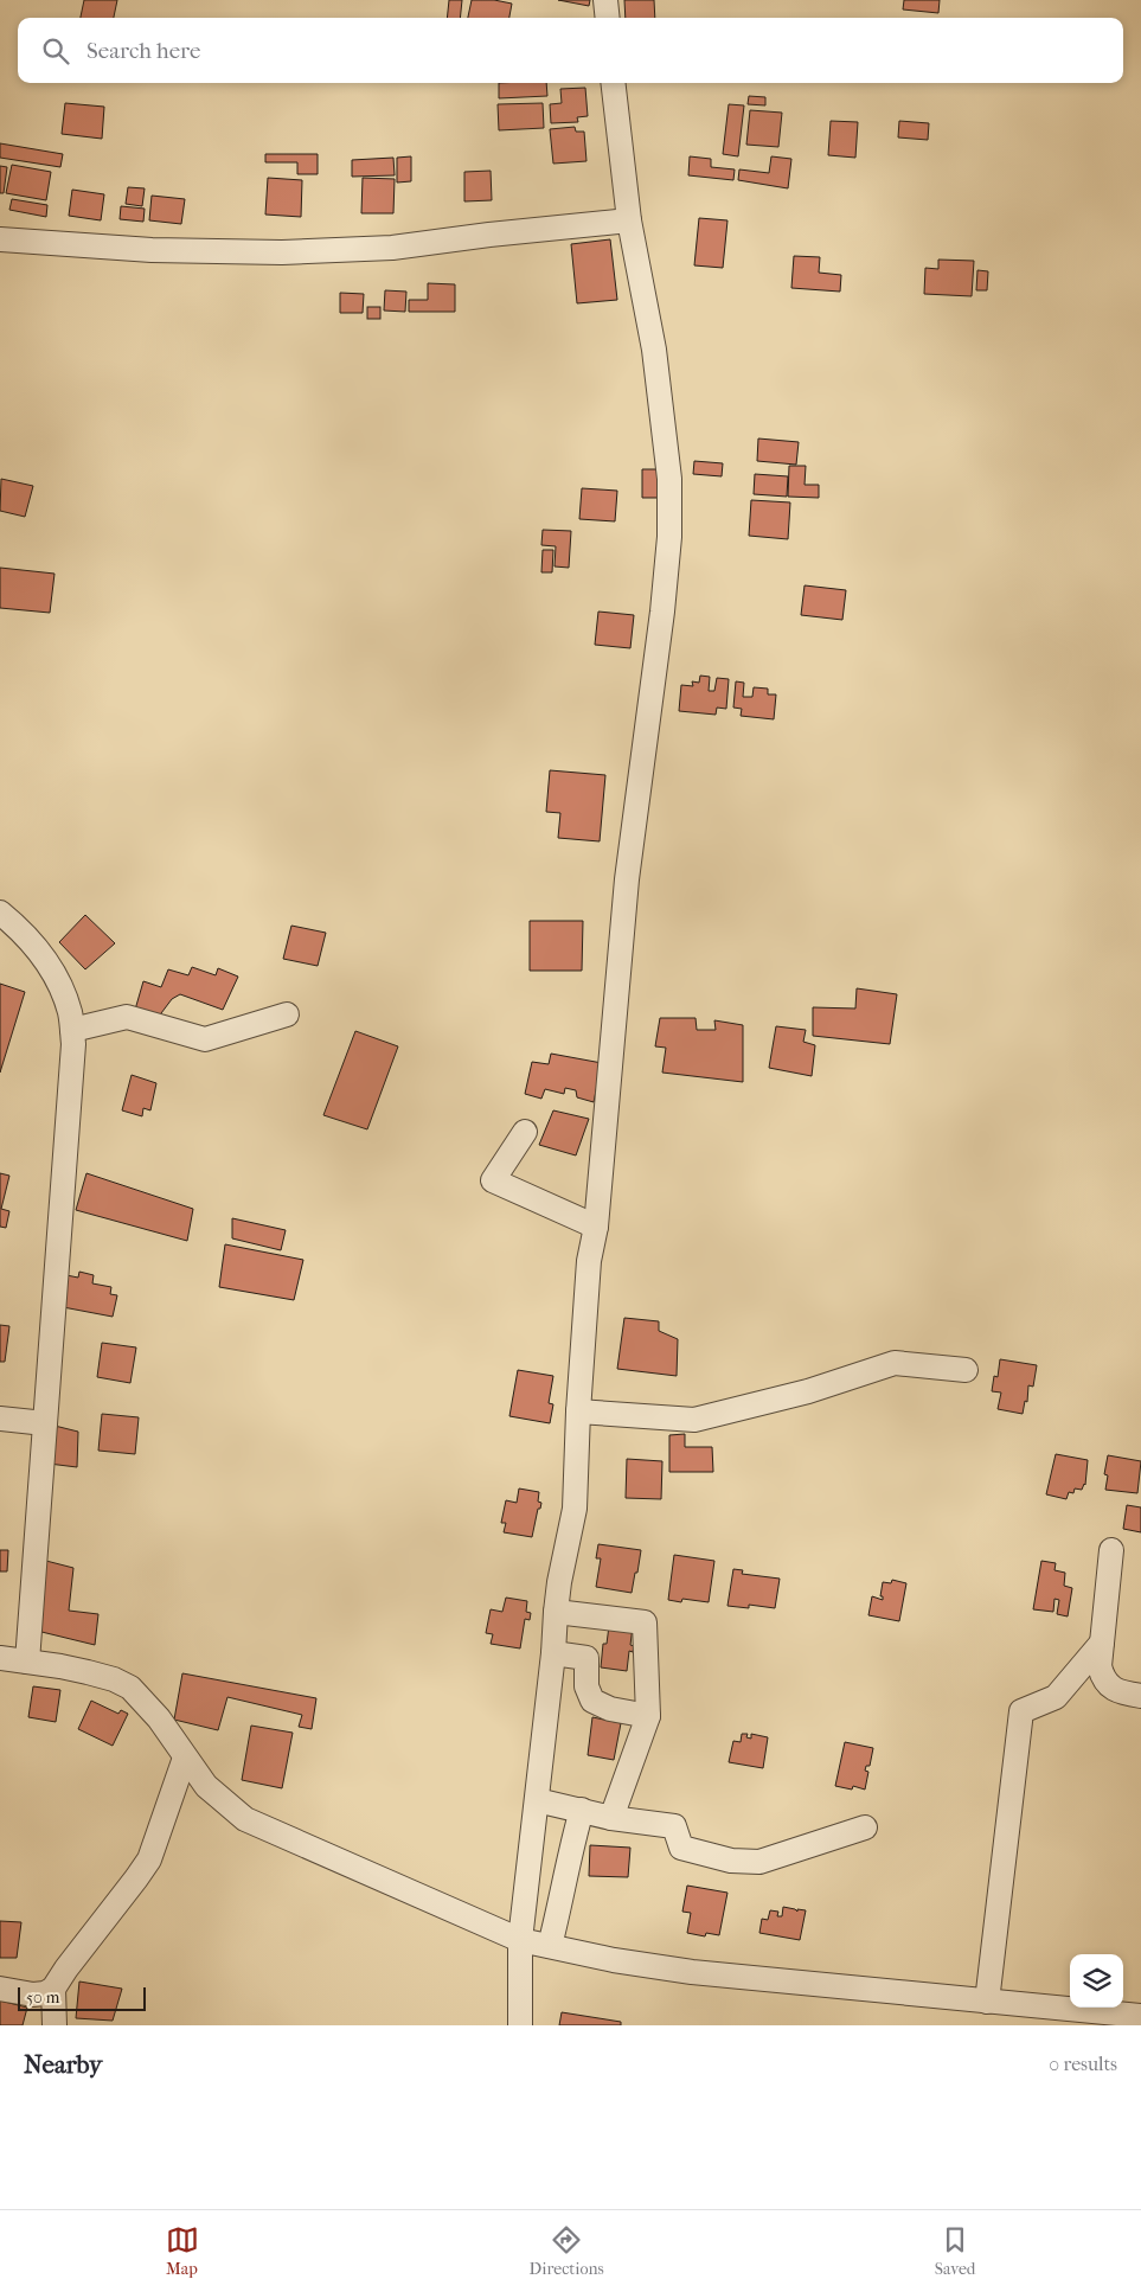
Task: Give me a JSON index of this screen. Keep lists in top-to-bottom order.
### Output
{
  "scale_bar": "50 m",
  "page": {
    "search": "Search here",
    "scale": "50 m",
    "heading": ["Nearby", "0 results"],
    "nav": ["Map", "Directions", "Saved"]
  }
}
